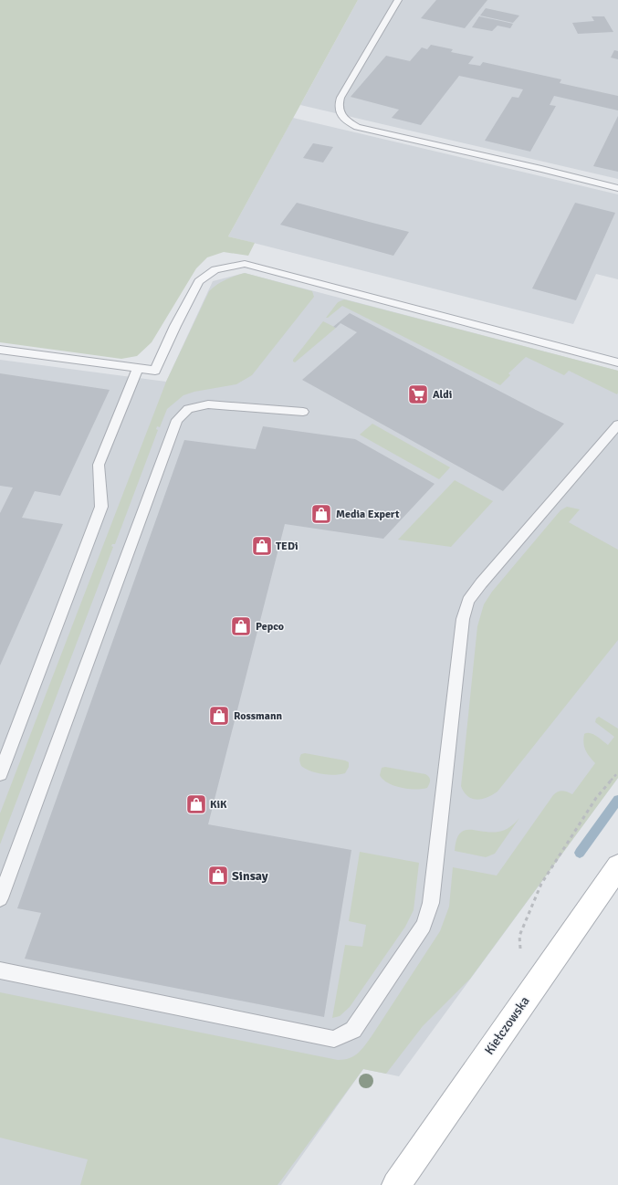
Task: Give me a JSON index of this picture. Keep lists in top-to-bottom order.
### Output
{
  "streets": {
    "street": ["Kiełczowska"]
  },
  "places": {
    "supermarket": ["Aldi"],
    "shop": [
      "Media Expert",
      "TEDi",
      "Pepco",
      "Rossmann",
      "KiK",
      "Sinsay"
    ]
  }
}
